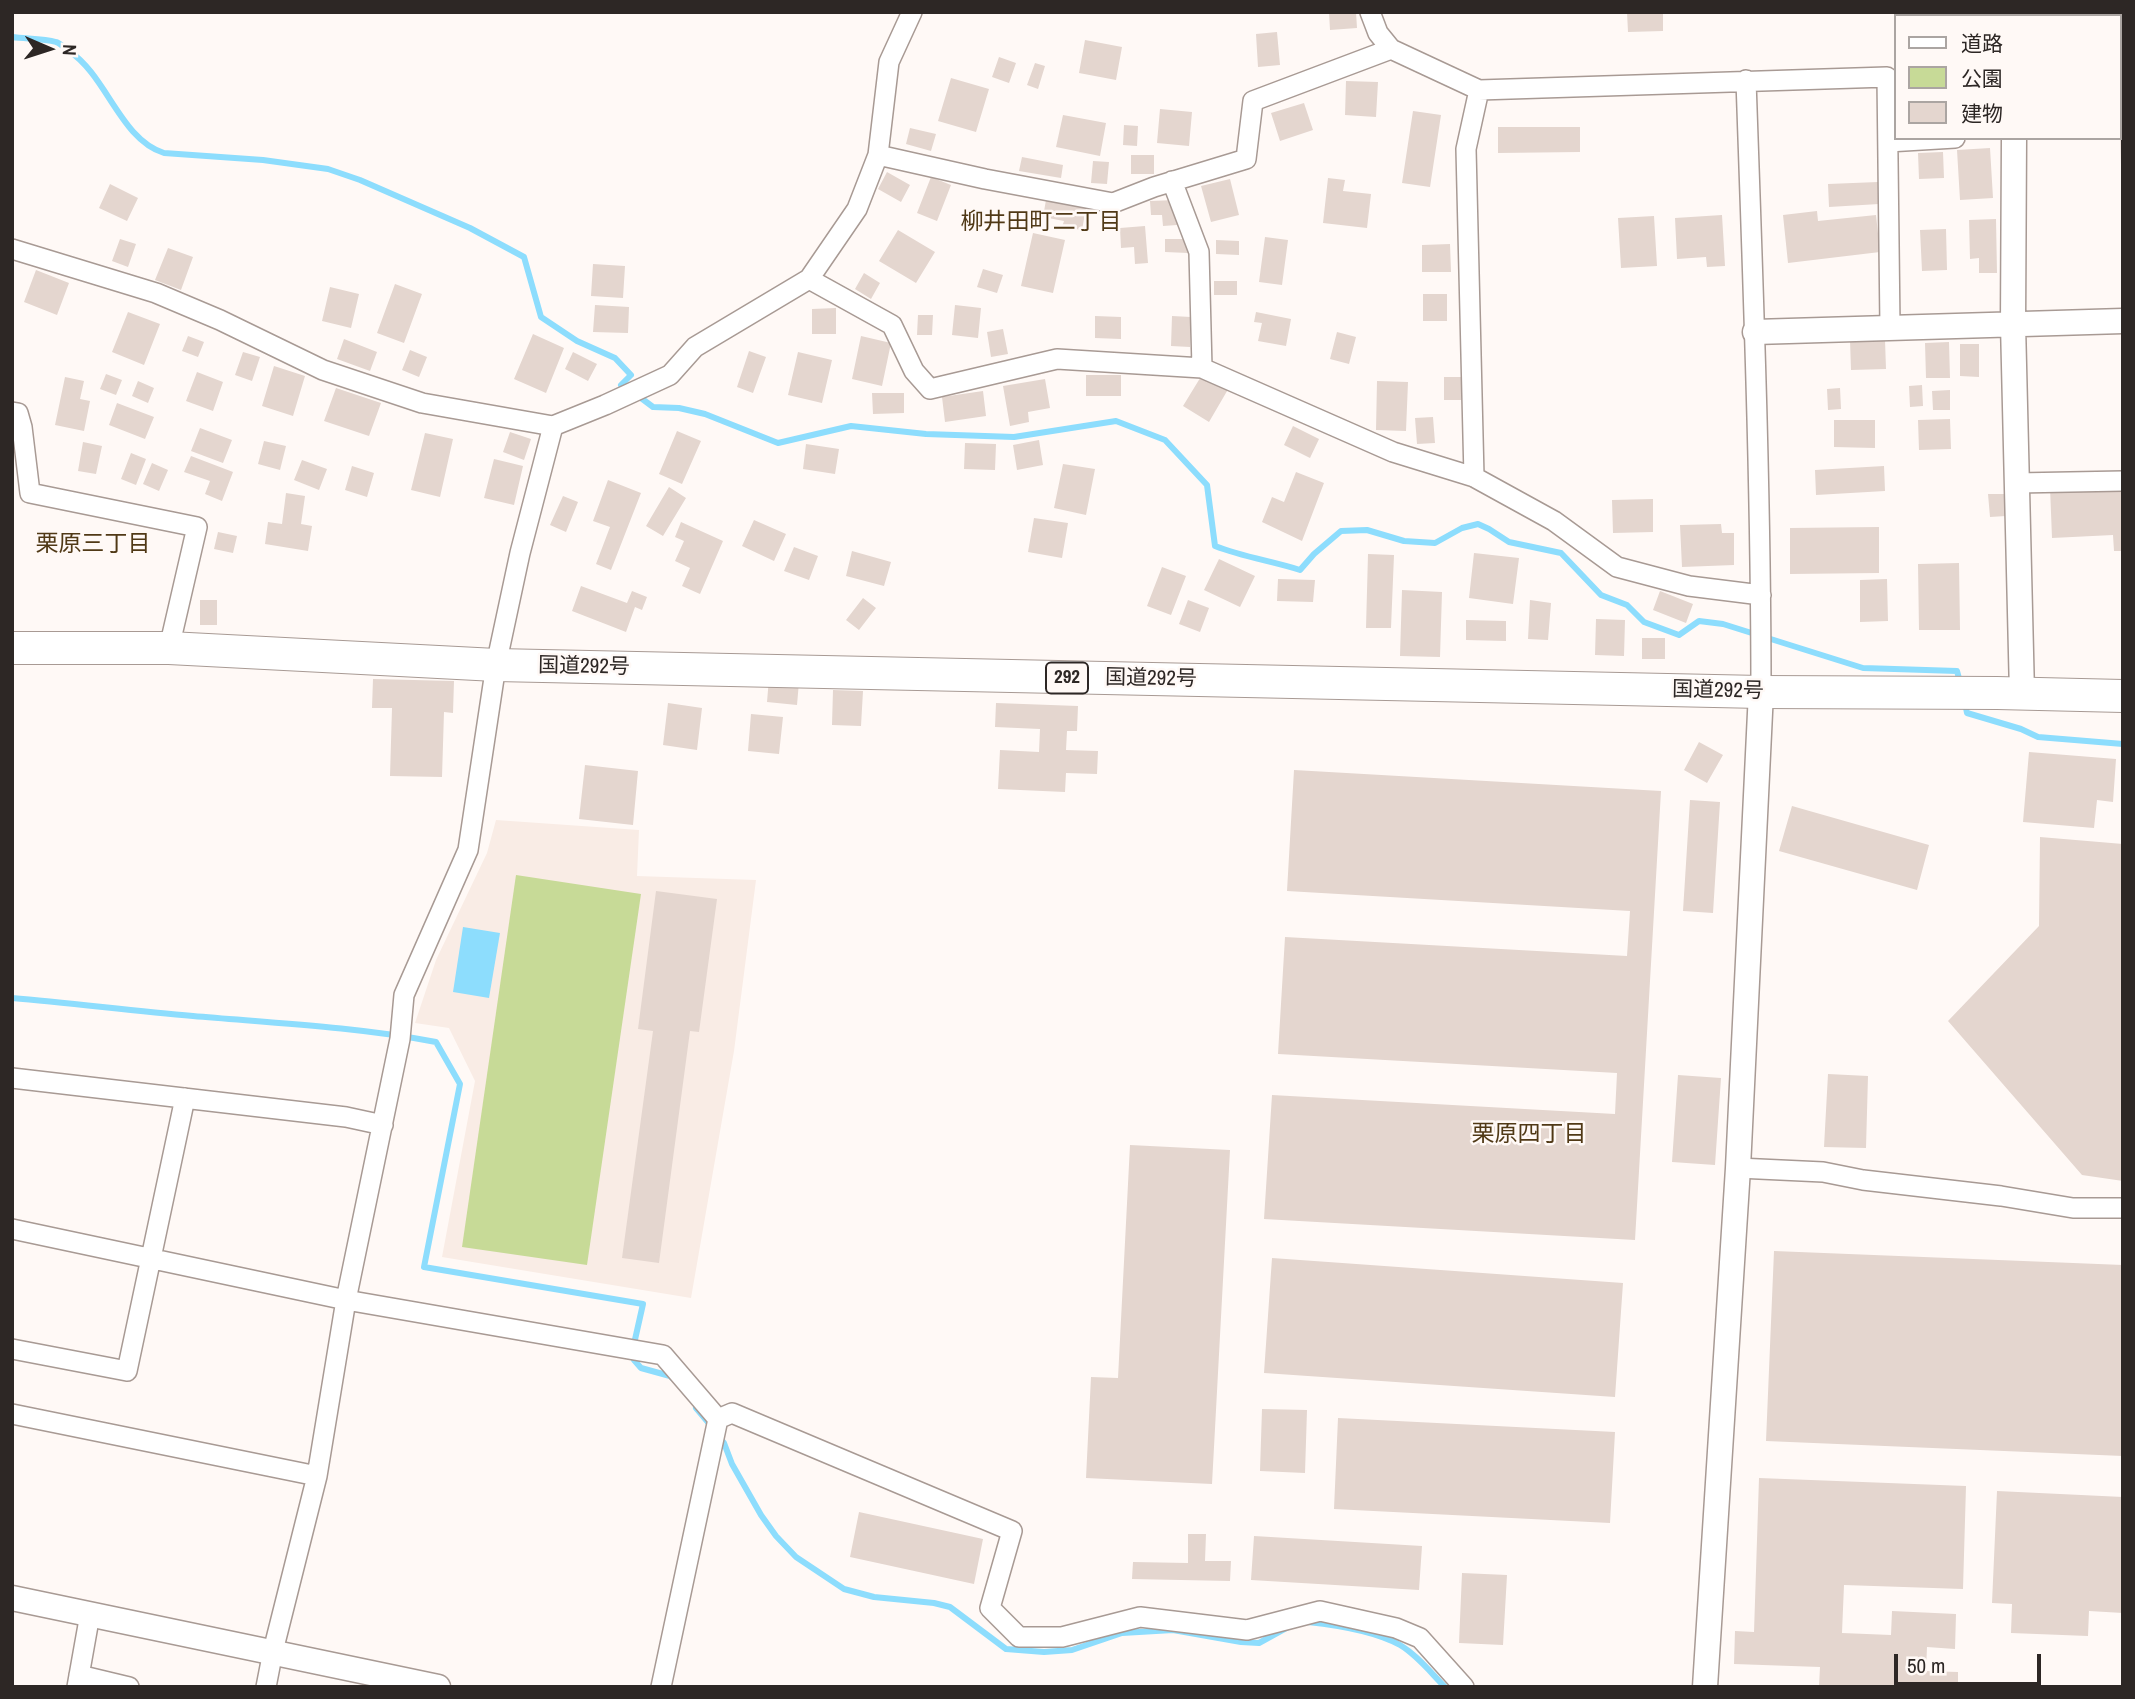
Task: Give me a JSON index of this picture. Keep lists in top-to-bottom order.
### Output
{
  "streets": {
    "highway": ["国道292号", "292"]
  },
  "districts": ["柳井田町二丁目", "栗原三丁目", "栗原四丁目"],
  "legend": ["道路", "公園", "建物"],
  "scale_bar": "50 m",
  "north": "right"
}
